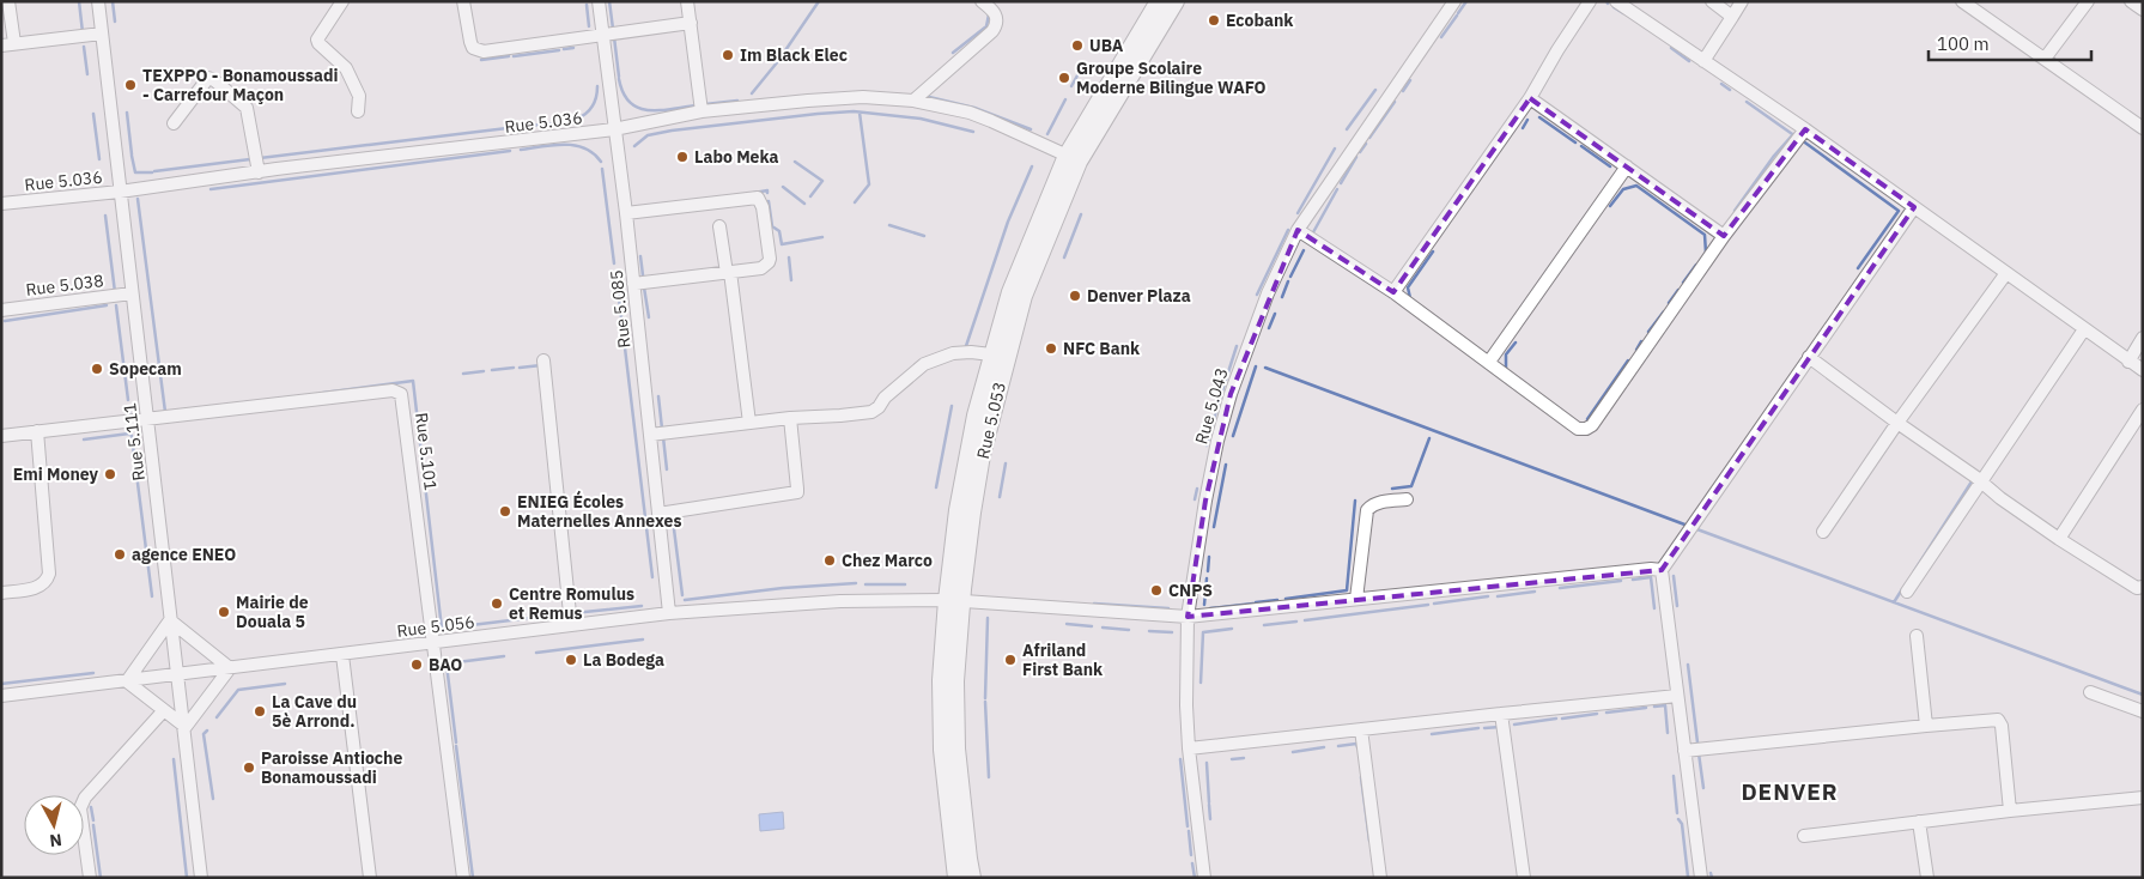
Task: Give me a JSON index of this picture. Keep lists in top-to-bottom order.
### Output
{
  "streets": {
    "main road": ["Rue 5.053"],
    "street": [
      "Rue 5.036",
      "Rue 5.038",
      "Rue 5.085",
      "Rue 5.043",
      "Rue 5.111",
      "Rue 5.101",
      "Rue 5.056"
    ]
  },
  "crossings": [
    ["Rue 5.036", "Rue 5.085"],
    ["Rue 5.036", "Rue 5.053"],
    ["Rue 5.036", "Rue 5.111"],
    ["Rue 5.038", "Rue 5.111"],
    ["Rue 5.085", "Rue 5.056"],
    ["Rue 5.043", "Rue 5.056"],
    ["Rue 5.053", "Rue 5.056"],
    ["Rue 5.111", "Rue 5.101"],
    ["Rue 5.111", "Rue 5.056"],
    ["Rue 5.101", "Rue 5.056"]
  ],
  "districts": ["DENVER"],
  "places": [
    "Ecobank",
    "UBA",
    "Im Black Elec",
    "Groupe Scolaire Moderne Bilingue WAFO",
    "TEXPPO - Bonamoussadi - Carrefour Maçon",
    "Labo Meka",
    "Denver Plaza",
    "NFC Bank",
    "Sopecam",
    "Emi Money",
    "ENIEG Écoles Maternelles Annexes",
    "agence ENEO",
    "Chez Marco",
    "CNPS",
    "Centre Romulus et Remus",
    "Mairie de Douala 5",
    "La Bodega",
    "Afriland First Bank",
    "BAO",
    "La Cave du 5è Arrond.",
    "Paroisse Antioche Bonamoussadi"
  ],
  "scale_bar": "100 m",
  "north": "bottom"
}
